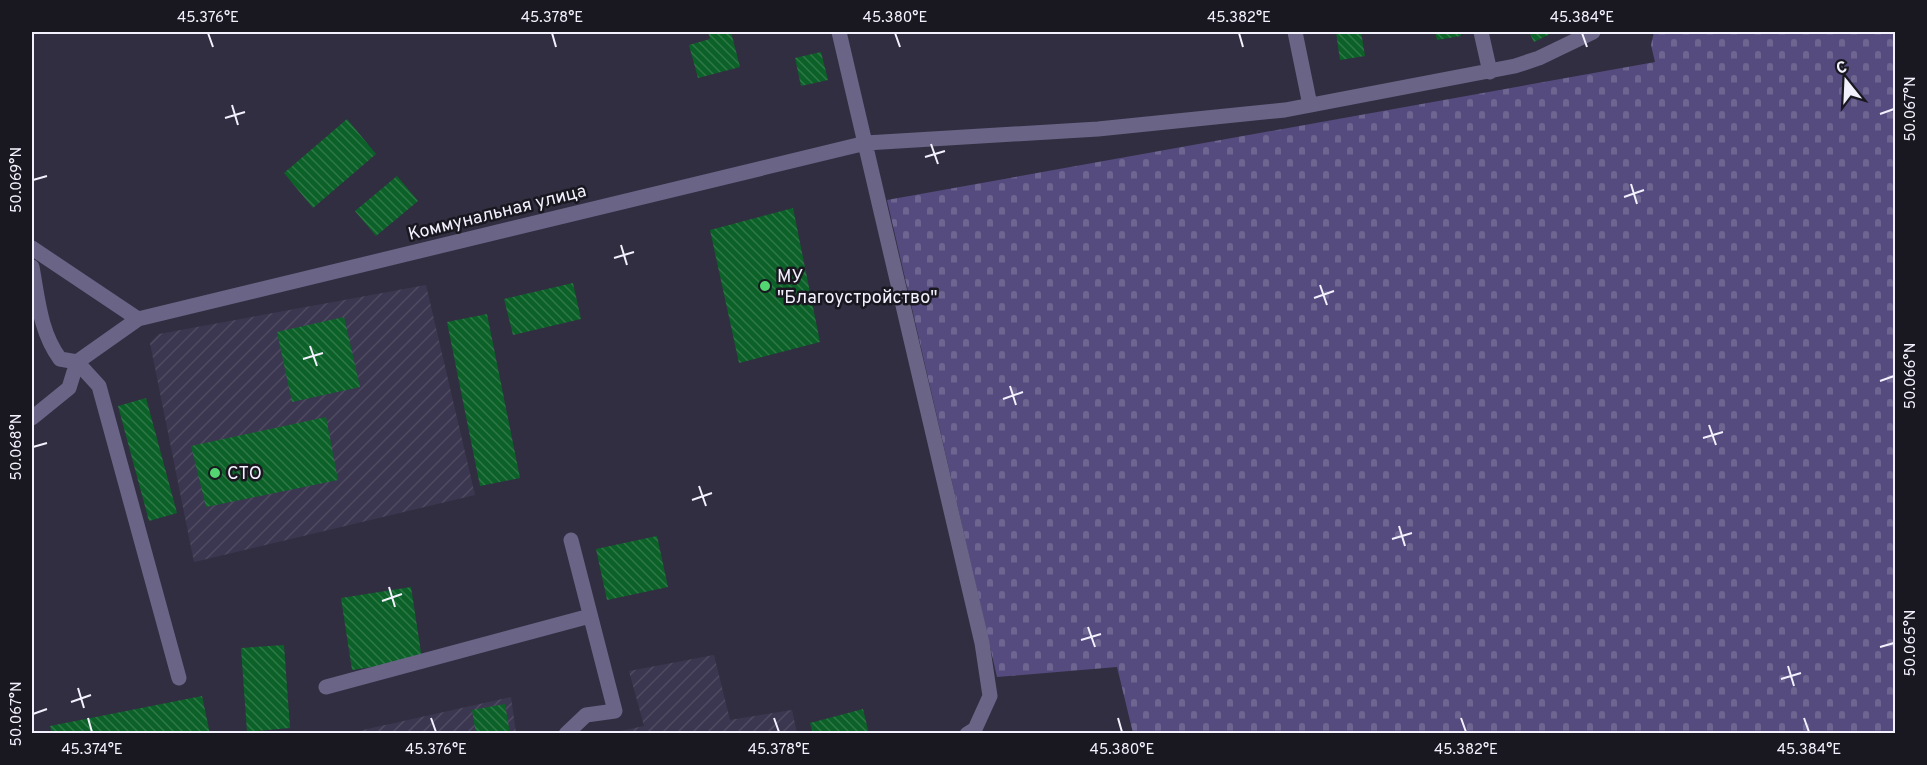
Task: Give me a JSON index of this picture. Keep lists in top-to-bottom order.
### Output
{
  "streets": {
    "street": ["Коммунальная улица"]
  },
  "places": ["МУ \"Благоустройство\"", "СТО"],
  "north": "top",
  "coordinates": [
    "45.376°E",
    "45.378°E",
    "45.380°E",
    "45.382°E",
    "45.384°E",
    "50.067°N",
    "50.069°N",
    "50.066°N",
    "50.068°N",
    "50.065°N",
    "45.374°E"
  ]
}
